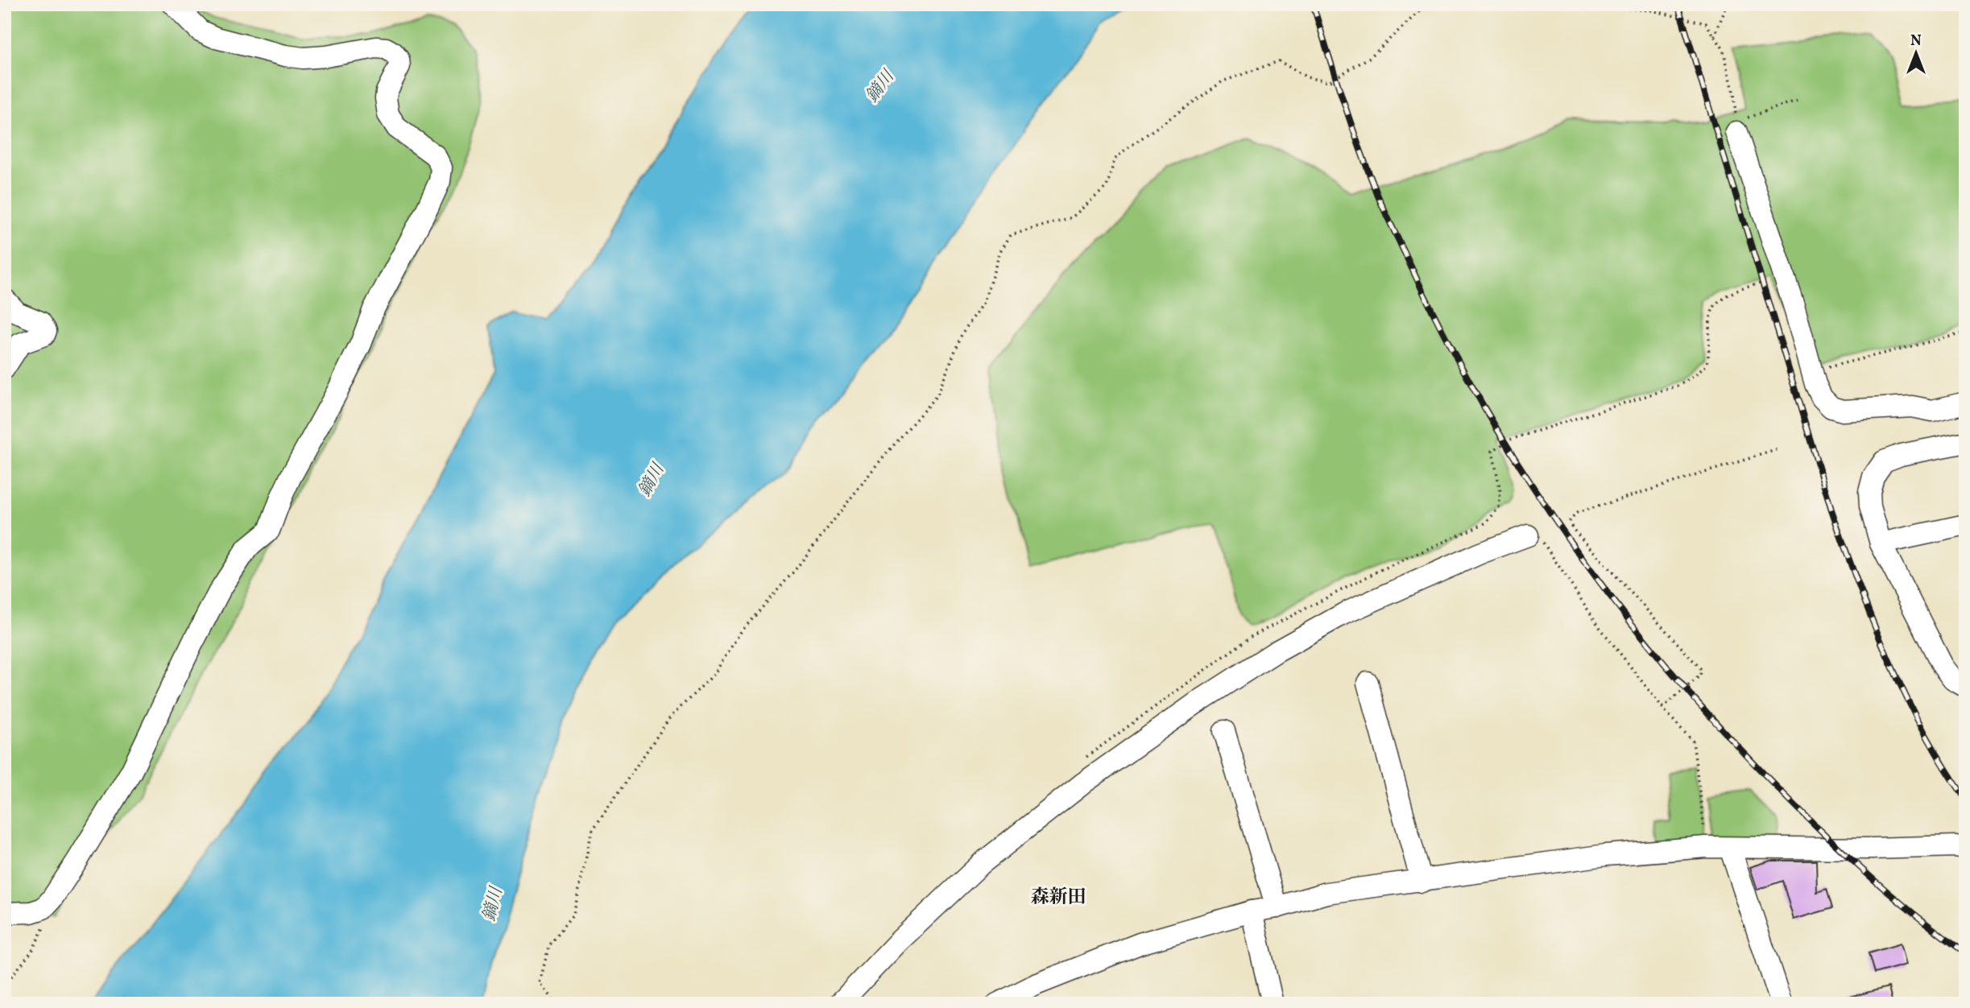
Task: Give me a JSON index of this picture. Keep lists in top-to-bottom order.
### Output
{
  "districts": ["森新田"],
  "water": ["鏑川"],
  "north": "top"
}
